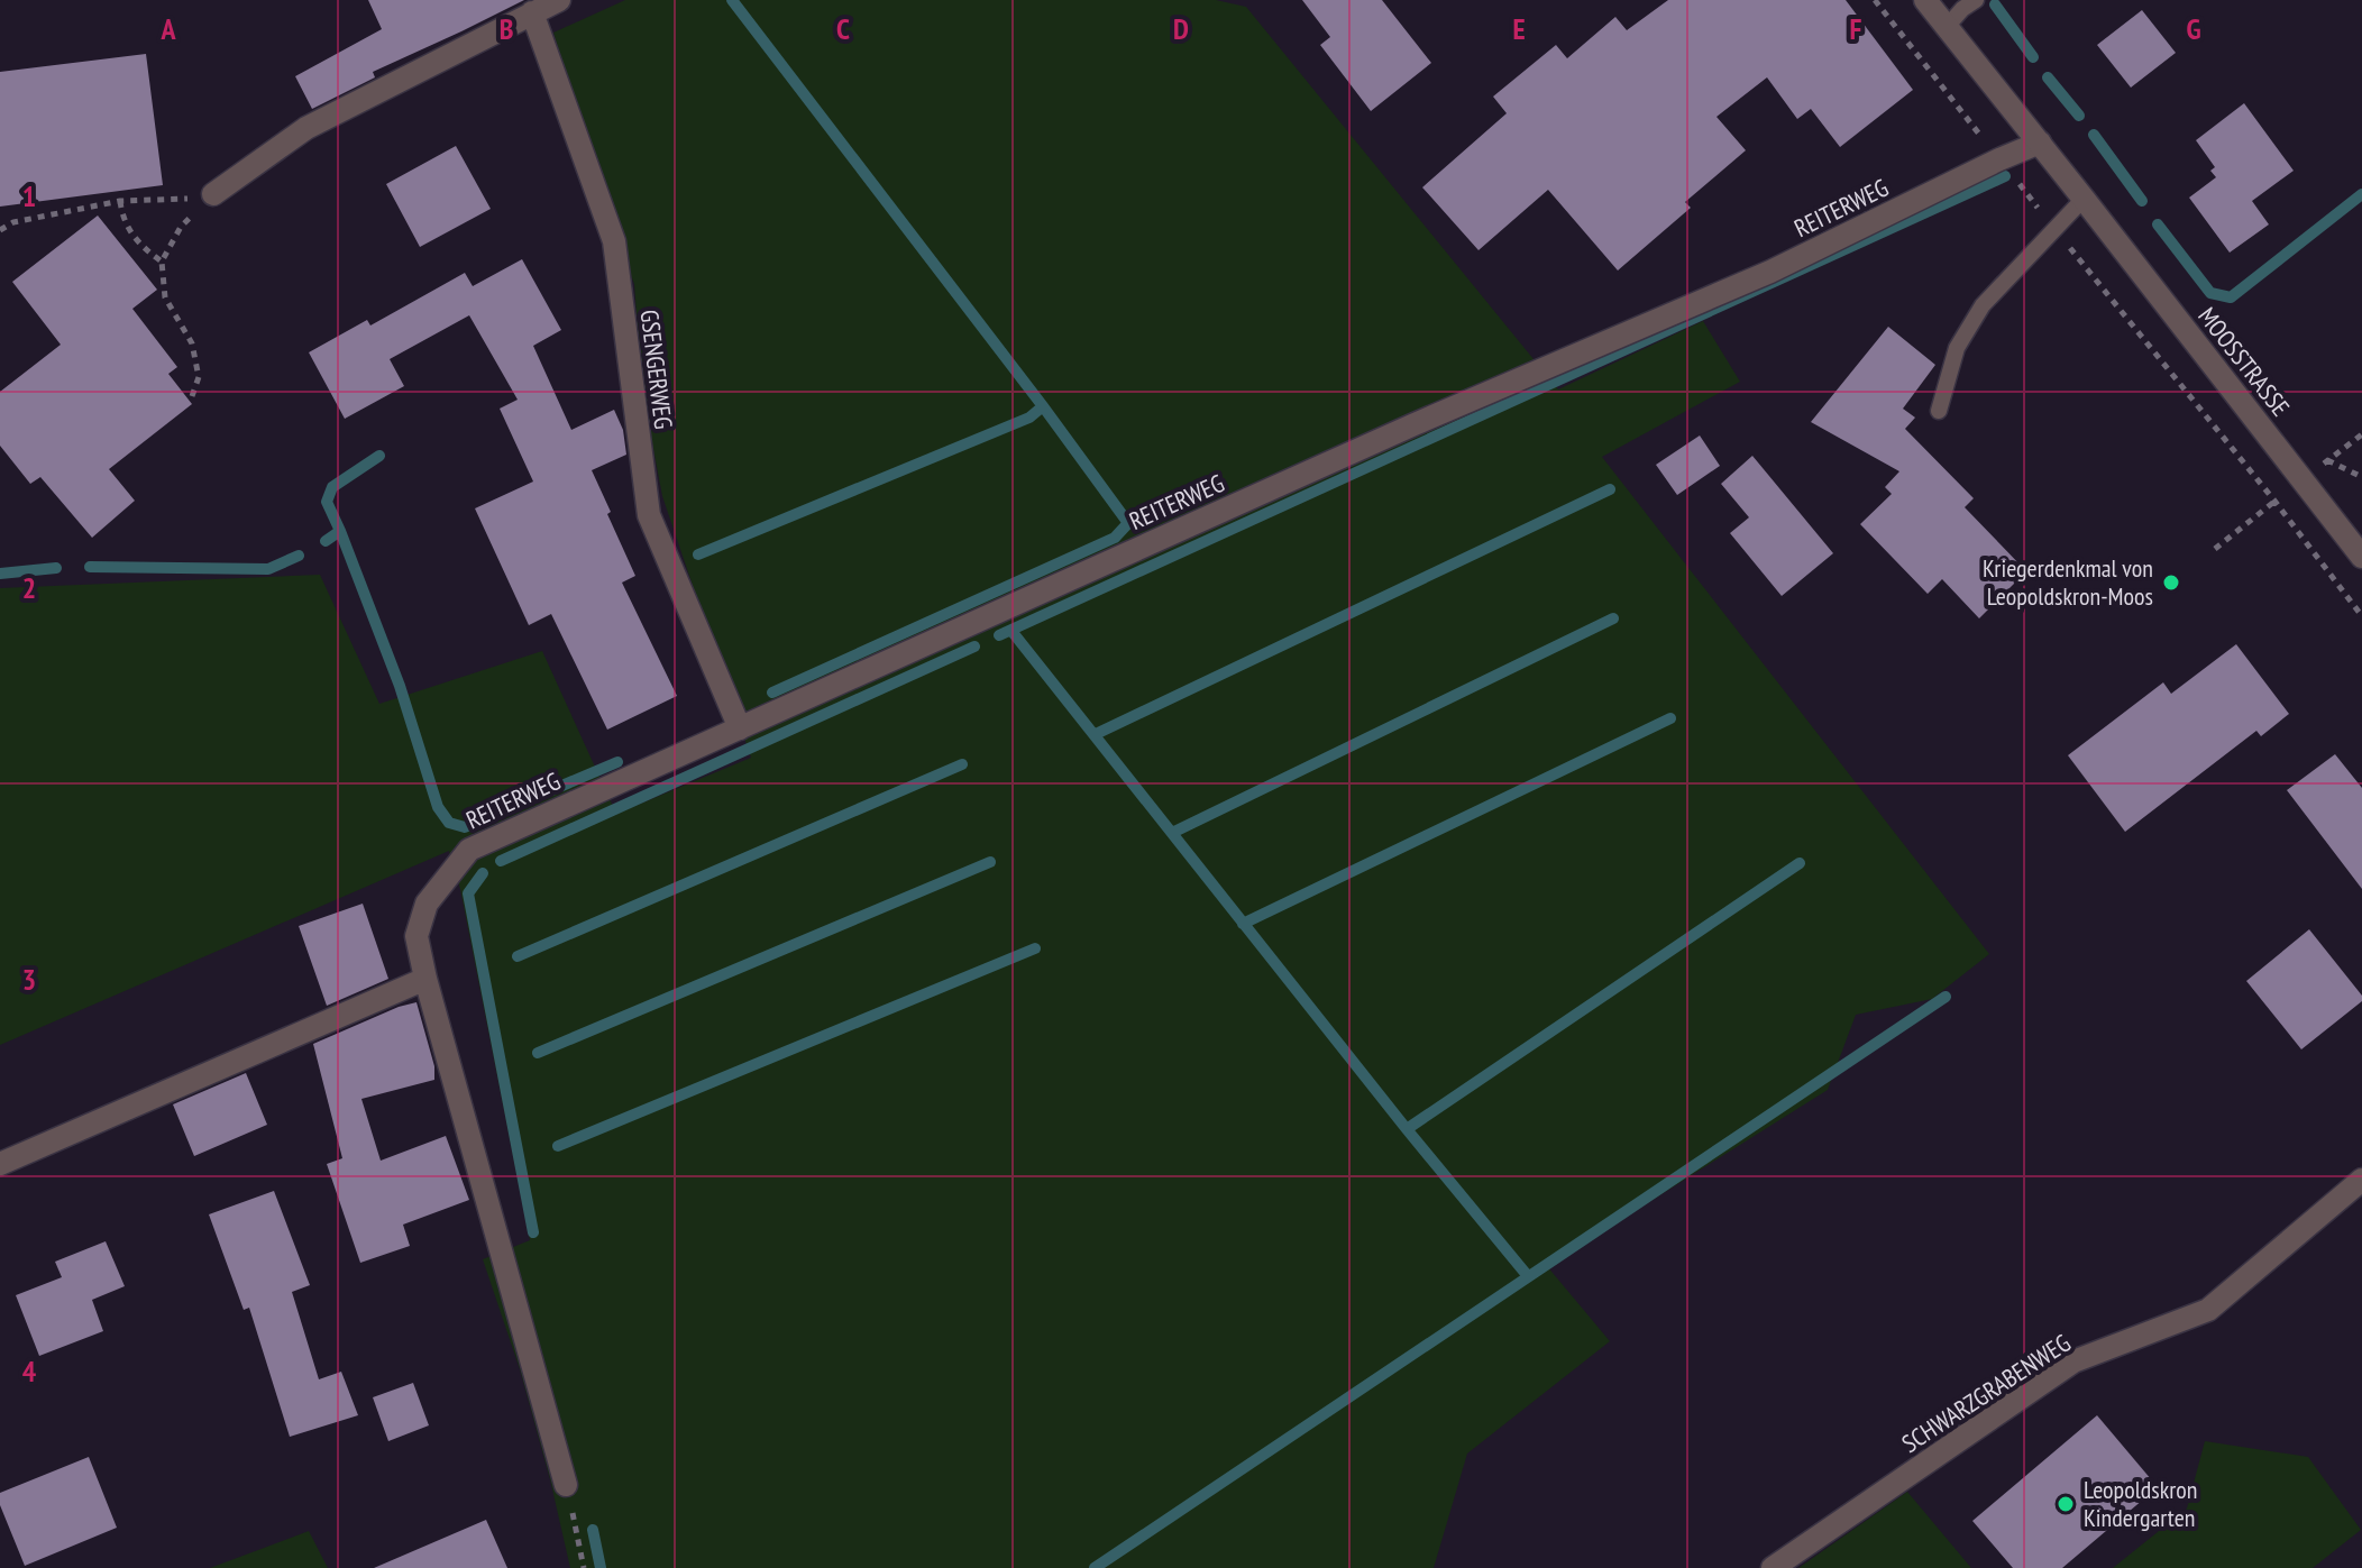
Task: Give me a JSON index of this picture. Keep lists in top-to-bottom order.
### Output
{
  "streets": {
    "street": [
      "REITERWEG",
      "MOOSSTRASSE",
      "GSENGERWEG",
      "SCHWARZGRABENWEG"
    ]
  },
  "crossings": [
    ["REITERWEG", "MOOSSTRASSE"],
    ["REITERWEG", "GSENGERWEG"]
  ],
  "places": ["Kriegerdenkmal von Leopoldskron-Moos", "Leopoldskron Kindergarten"],
  "grid": {
    "columns": [
      "A",
      "B",
      "C",
      "D",
      "E",
      "F",
      "G"
    ],
    "rows": [
      "1",
      "2",
      "3",
      "4"
    ]
  }
}
